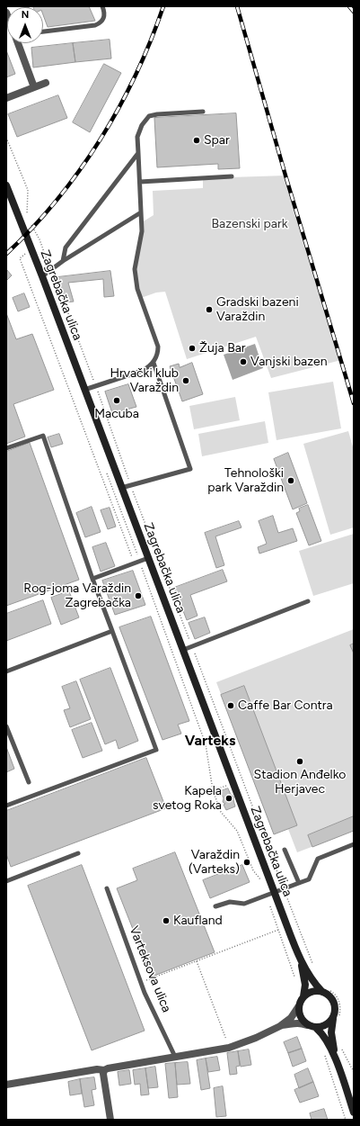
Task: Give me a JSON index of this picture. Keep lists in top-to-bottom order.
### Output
{
  "streets": {
    "main road": ["Zagrebačka ulica"],
    "lane": ["Varteksova ulica"]
  },
  "districts": ["Varteks"],
  "parks": ["Bazenski park"],
  "places": [
    "Spar",
    "Gradski bazeni Varaždin",
    "Žuja Bar",
    "Vanjski bazen",
    "Hrvački klub Varaždin",
    "Macuba",
    "Tehnološki park Varaždin",
    "Rog-joma Varaždin Zagrebačka",
    "Caffe Bar Contra",
    "Stadion Anđelko Herjavec",
    "Kapela svetog Roka",
    "Varaždin (Varteks)",
    "Kaufland"
  ],
  "north": "top"
}
